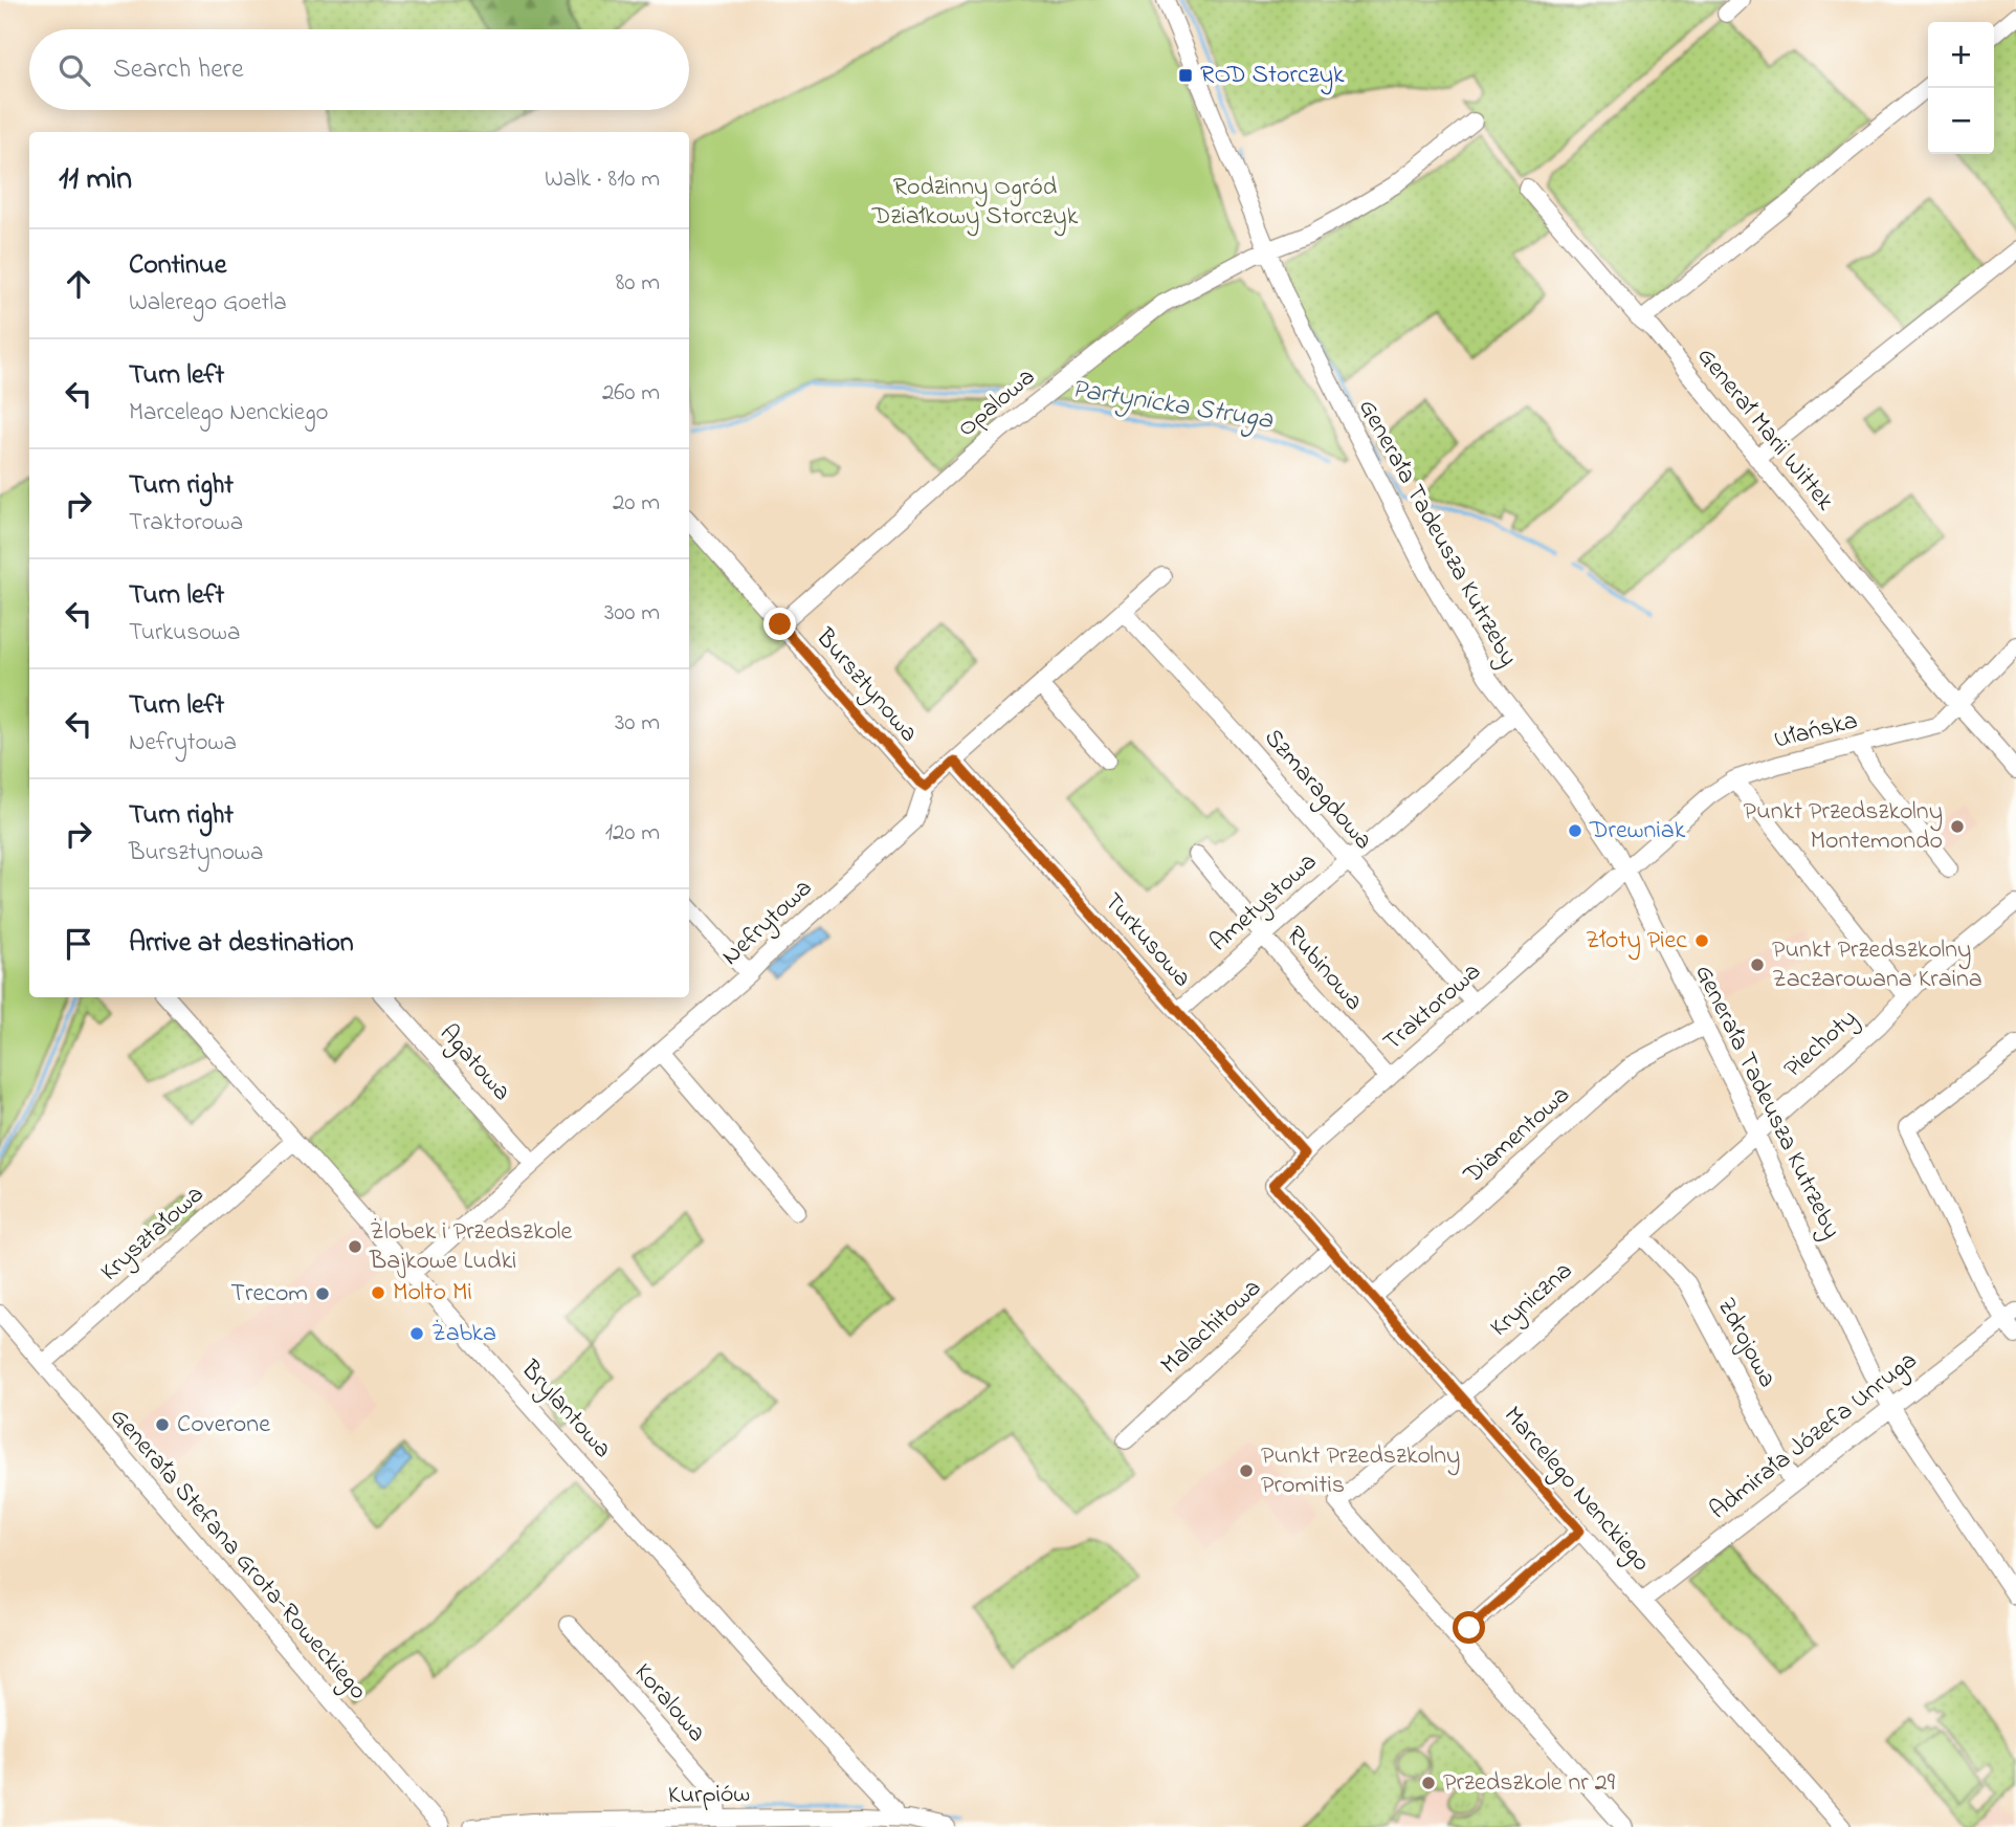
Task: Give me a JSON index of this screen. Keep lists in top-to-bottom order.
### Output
{
  "streets": {
    "street": [
      "Opalowa",
      "Generał Marii Wittek",
      "Generała Tadeusza Kutrzeby",
      "Bursztynowa",
      "Ułańska",
      "Szmaragdowa",
      "Ametystowa",
      "Nefrytowa",
      "Turkusowa",
      "Rubinowa",
      "Traktorowa",
      "Piechoty",
      "Agatowa",
      "Diamentowa",
      "Kryształowa",
      "Kryniczna",
      "Malachitowa",
      "Zdrojowa",
      "Brylantowa",
      "Admirała Józefa Unruga",
      "Marcelego Nenckiego",
      "Generała Stefana Grota-Roweckiego",
      "Koralowa",
      "Kurpiów"
    ]
  },
  "crossings": [
    ["Opalowa", "Generała Tadeusza Kutrzeby"],
    ["Opalowa", "Bursztynowa"],
    ["Generał Marii Wittek", "Ułańska"],
    ["Generała Tadeusza Kutrzeby", "Ułańska"],
    ["Generała Tadeusza Kutrzeby", "Ametystowa"],
    ["Generała Tadeusza Kutrzeby", "Traktorowa"],
    ["Generała Tadeusza Kutrzeby", "Piechoty"],
    ["Generała Tadeusza Kutrzeby", "Diamentowa"],
    ["Generała Tadeusza Kutrzeby", "Kryniczna"],
    ["Generała Tadeusza Kutrzeby", "Admirała Józefa Unruga"],
    ["Bursztynowa", "Nefrytowa"],
    ["Ułańska", "Traktorowa"],
    ["Szmaragdowa", "Ametystowa"],
    ["Szmaragdowa", "Nefrytowa"],
    ["Szmaragdowa", "Traktorowa"],
    ["Ametystowa", "Turkusowa"],
    ["Ametystowa", "Rubinowa"],
    ["Nefrytowa", "Turkusowa"],
    ["Nefrytowa", "Agatowa"],
    ["Nefrytowa", "Brylantowa"],
    ["Turkusowa", "Traktorowa"],
    ["Rubinowa", "Traktorowa"],
    ["Traktorowa", "Marcelego Nenckiego"],
    ["Piechoty", "Kryniczna"],
    ["Diamentowa", "Marcelego Nenckiego"],
    ["Kryształowa", "Brylantowa"],
    ["Kryształowa", "Generała Stefana Grota-Roweckiego"],
    ["Kryniczna", "Zdrojowa"],
    ["Kryniczna", "Marcelego Nenckiego"],
    ["Malachitowa", "Marcelego Nenckiego"],
    ["Zdrojowa", "Admirała Józefa Unruga"],
    ["Brylantowa", "Kurpiów"],
    ["Admirała Józefa Unruga", "Marcelego Nenckiego"],
    ["Koralowa", "Kurpiów"]
  ],
  "water": ["Partynicka Struga"],
  "parks": ["Rodzinny Ogród Działkowy Storczyk"],
  "places": {
    "transit": ["ROD Storczyk"],
    "other": [
      "Punkt Przedszkolny Montemondo",
      "Drewniak",
      "Złoty Piec",
      "Punkt Przedszkolny Zaczarowana Kraina",
      "Żlobek i Przedszkole Bajkowe Ludki",
      "Molto Mi",
      "Trecom",
      "Żabka",
      "Coverone",
      "Punkt Przedszkolny Promitis",
      "Przedszkole nr 29"
    ]
  },
  "page": {
    "map_buttons": ["+", "−"],
    "search": "Search here",
    "heading": ["11 min", "Walk · 810 m"],
    "list": [
      ["Continue", "Walerego Goetla", "80 m"],
      ["Turn left", "Marcelego Nenckiego", "260 m"],
      ["Turn right", "Traktorowa", "20 m"],
      ["Turn left", "Turkusowa", "300 m"],
      ["Turn left", "Nefrytowa", "30 m"],
      ["Turn right", "Bursztynowa", "120 m"],
      "Arrive at destination"
    ]
  }
}
